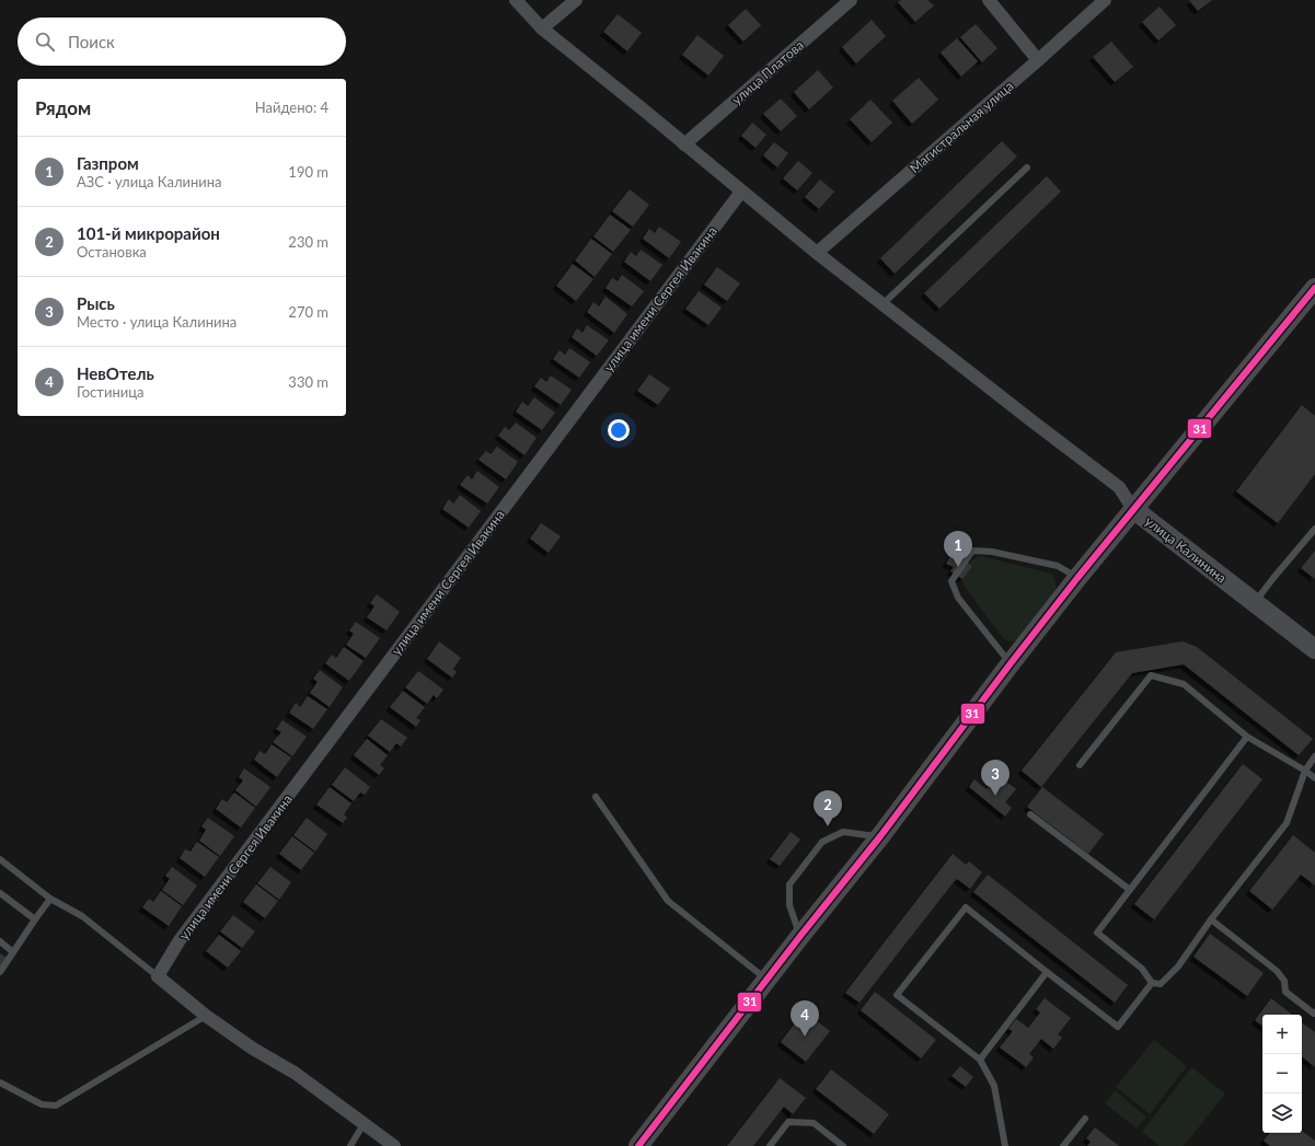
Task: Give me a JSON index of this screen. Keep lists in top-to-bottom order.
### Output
{
  "streets": {
    "main road": ["улица Калинина"],
    "street": ["улица Платова", "Магистральная улица", "улица имени Сергея Ивакина"]
  },
  "lines": ["transit line 31"],
  "page": {
    "search": "Поиск",
    "heading": ["Рядом", "Найдено: 4"],
    "list": [
      {
        "mark": "1",
        "name": "Газпром",
        "note": "АЗС · улица Калинина",
        "value": "190 m"
      },
      {
        "mark": "2",
        "name": "101-й микрорайон",
        "note": "Остановка",
        "value": "230 m"
      },
      {
        "mark": "3",
        "name": "Рысь",
        "note": "Место · улица Калинина",
        "value": "270 m"
      },
      {
        "mark": "4",
        "name": "НевОтель",
        "note": "Гостиница",
        "value": "330 m"
      }
    ],
    "pins": [
      "1",
      "3",
      "2",
      "4"
    ],
    "map_buttons": ["+", "−"]
  }
}
